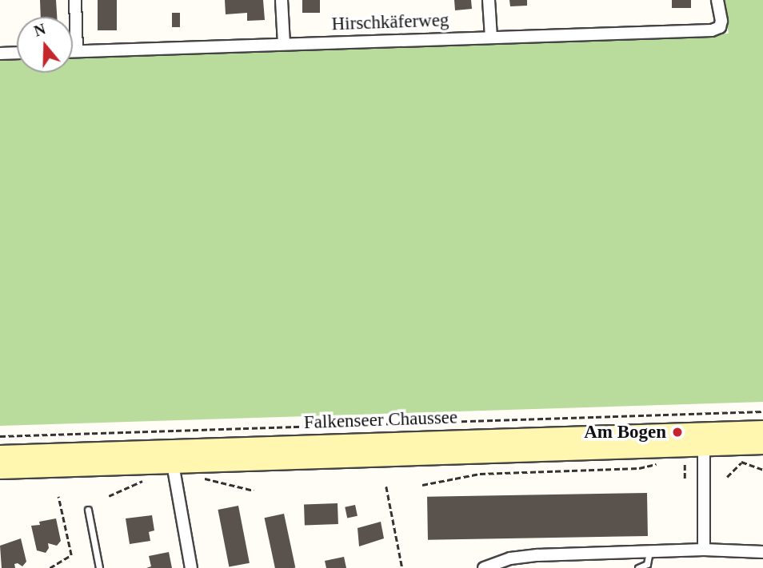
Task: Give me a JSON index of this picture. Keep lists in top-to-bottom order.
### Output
{
  "streets": {
    "main road": ["Falkenseer Chaussee"],
    "street": ["Hirschkäferweg"]
  },
  "places": ["Am Bogen"],
  "north": "top"
}
